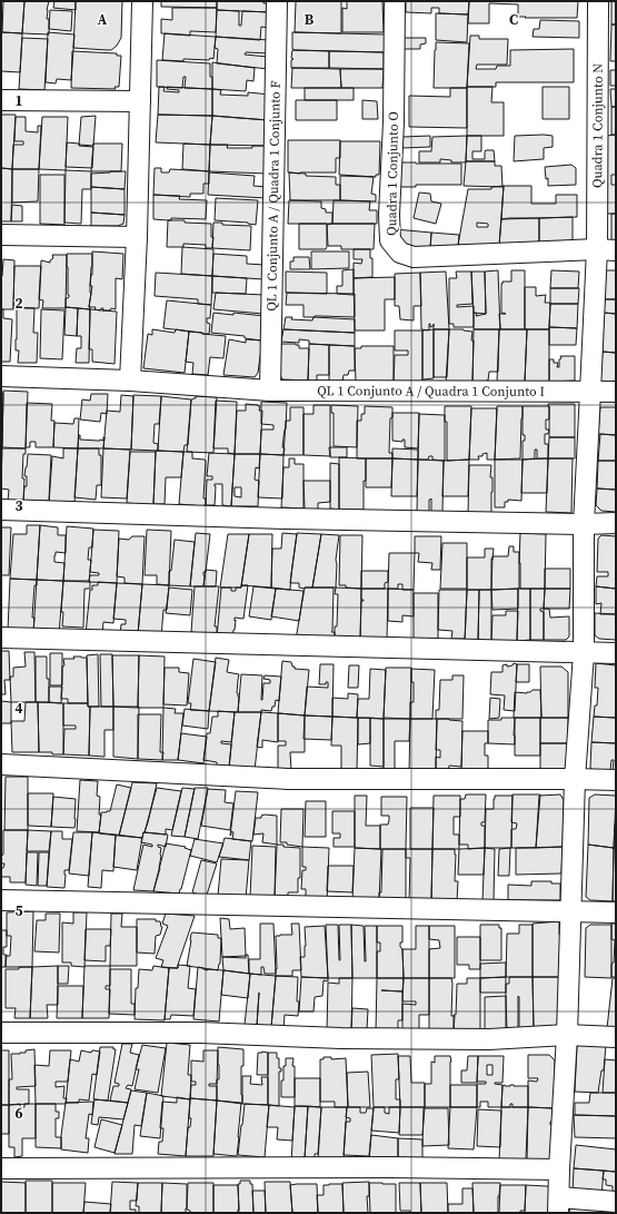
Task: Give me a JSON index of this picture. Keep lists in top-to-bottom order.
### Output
{
  "streets": {
    "street": [
      "Quadra 1 Conjunto N",
      "Quadra 1 Conjunto O",
      "QL 1 Conjunto A / Quadra 1 Conjunto F",
      "QL 1 Conjunto A / Quadra 1 Conjunto I"
    ]
  },
  "crossings": [
    ["Quadra 1 Conjunto N", "Quadra 1 Conjunto O"],
    ["Quadra 1 Conjunto N", "QL 1 Conjunto A / Quadra 1 Conjunto I"],
    ["QL 1 Conjunto A / Quadra 1 Conjunto F", "QL 1 Conjunto A / Quadra 1 Conjunto I"]
  ],
  "grid": {
    "columns": ["A", "B", "C"],
    "rows": [
      "1",
      "2",
      "3",
      "4",
      "5",
      "6"
    ]
  }
}
